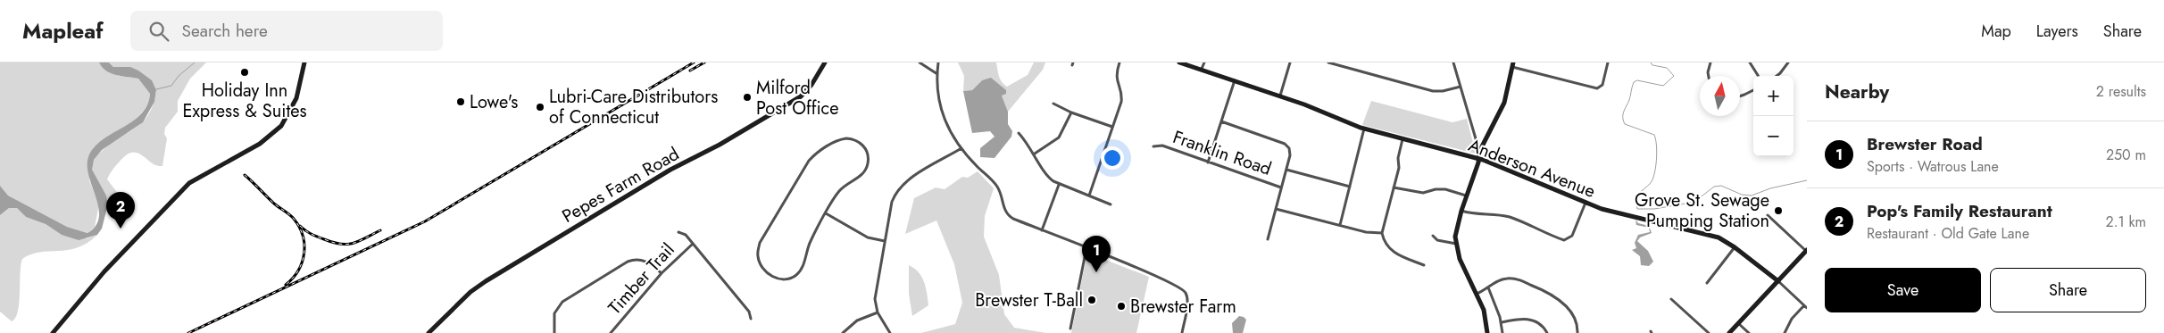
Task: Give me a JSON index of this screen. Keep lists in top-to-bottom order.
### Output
{
  "streets": {
    "main road": ["Anderson Avenue", "Pepes Farm Road"],
    "street": ["Franklin Road", "Timber Trail"]
  },
  "places": [
    "Holiday Inn Express & Suites",
    "Milford Post Office",
    "Lowe's",
    "Lubri-Care Distributors of Connecticut",
    "Grove St. Sewage Pumping Station",
    "Brewster T-Ball",
    "Brewster Farm"
  ],
  "north": "top",
  "page": {
    "header": "Mapleaf",
    "search": "Search here",
    "nav": ["Map", "Layers", "Share"],
    "heading": ["Nearby", "2 results"],
    "map_buttons": ["+", "−"],
    "list": [
      {
        "mark": "1",
        "name": "Brewster Road",
        "note": "Sports · Watrous Lane",
        "value": "250 m"
      },
      {
        "mark": "2",
        "name": "Pop's Family Restaurant",
        "note": "Restaurant · Old Gate Lane",
        "value": "2.1 km"
      }
    ],
    "pins": ["2", "1"],
    "buttons": ["Save", "Share"]
  }
}
